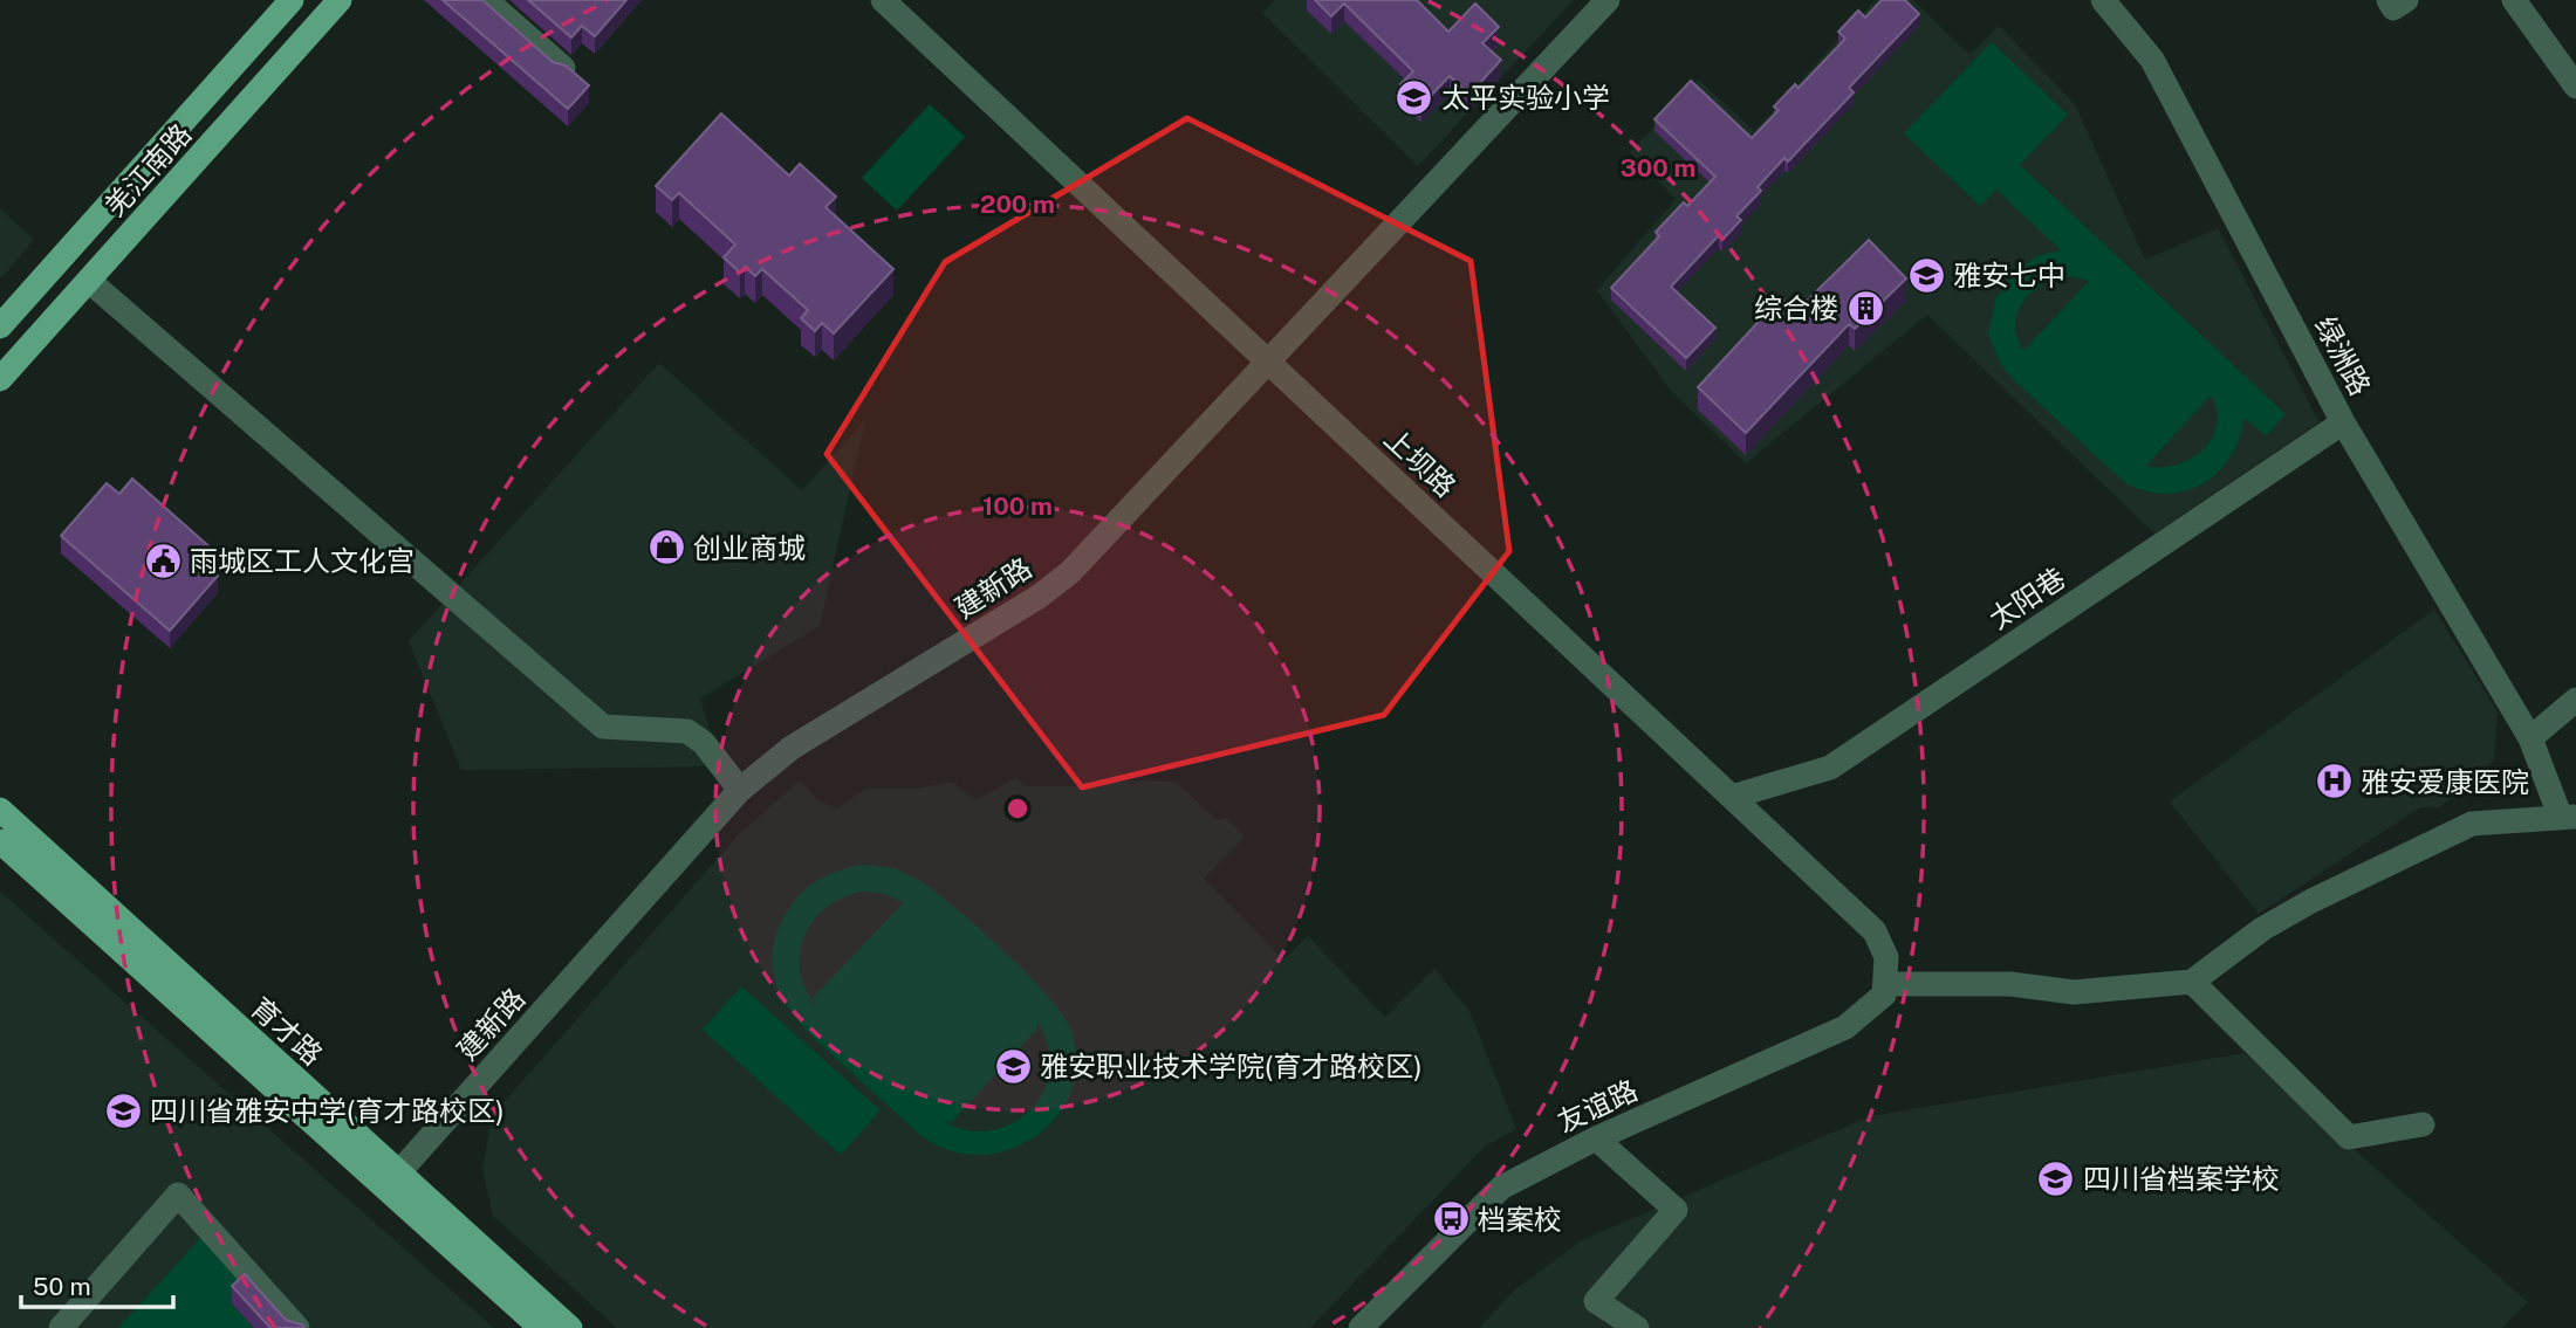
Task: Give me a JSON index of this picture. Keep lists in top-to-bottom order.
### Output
{
  "streets": {
    "main road": ["羌江南路", "育才路"],
    "street": [
      "绿洲路",
      "上坝路",
      "建新路",
      "太阳巷",
      "友谊路"
    ]
  },
  "crossings": [
    ["绿洲路", "太阳巷"],
    ["上坝路", "建新路"],
    ["上坝路", "太阳巷"],
    ["上坝路", "友谊路"],
    ["建新路", "育才路"]
  ],
  "places": {
    "school or university": [
      "太平实验小学",
      "雅安七中",
      "雅安职业技术学院(育才路校区)",
      "四川省雅安中学(育才路校区)",
      "四川省档案学校"
    ],
    "building": ["综合楼"],
    "shop": ["创业商城"],
    "public building": ["雨城区工人文化宫"],
    "hospital": ["雅安爱康医院"],
    "bus stop": ["档案校"]
  },
  "scale_bar": "50 m",
  "rings": ["300 m", "200 m", "100 m"]
}
